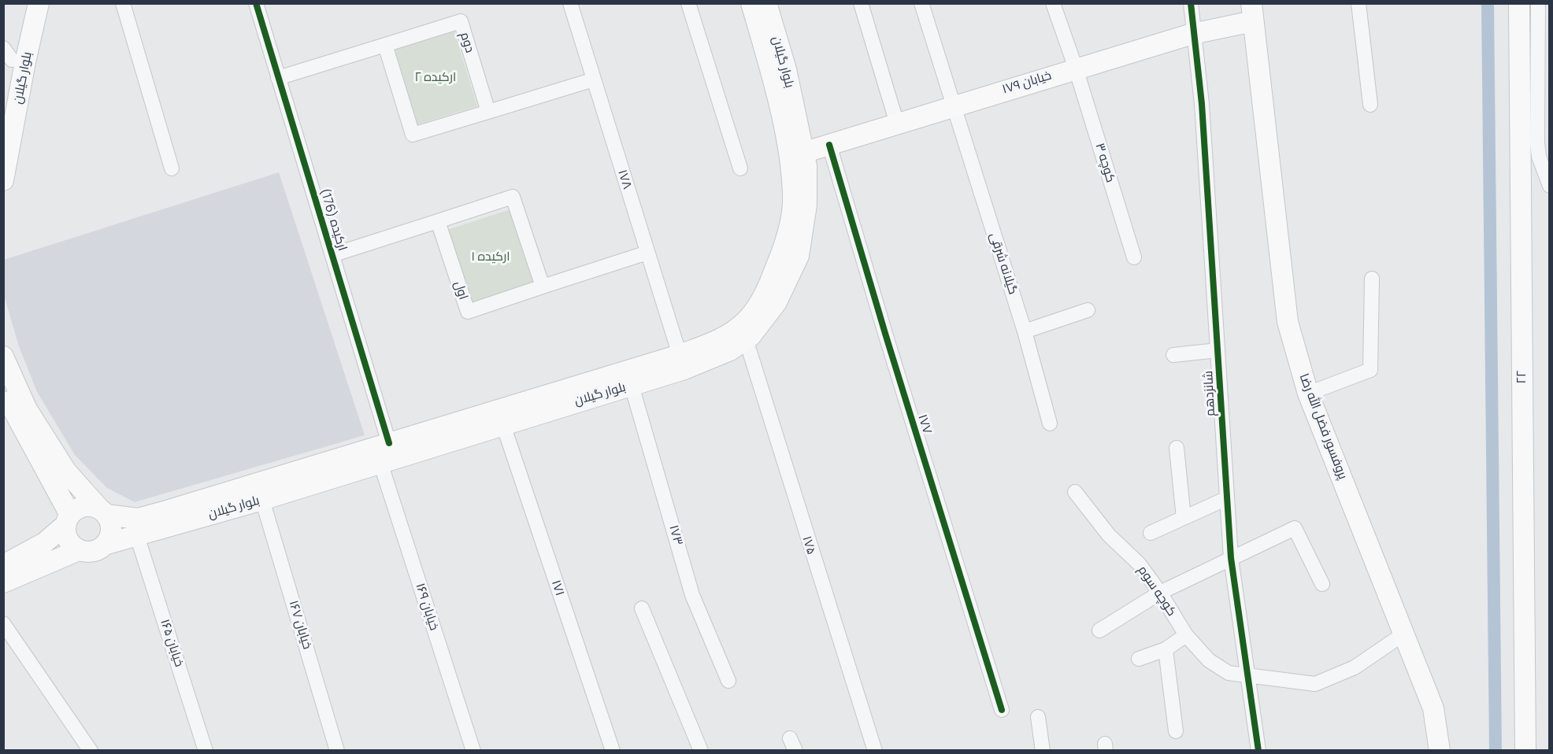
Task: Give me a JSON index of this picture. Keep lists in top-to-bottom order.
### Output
{
  "streets": {
    "main road": [
      "بلوار گیلان",
      "خیابان ۱۷۹",
      "۲۲",
      "پروفسور فضل الله رضا"
    ],
    "street": [
      "دوم",
      "کوچه ۳",
      "۱۷۸",
      "ارکیده (176)",
      "گیلانه شرقی",
      "اول",
      "شانزدهم",
      "۱۷۷",
      "۱۷۳",
      "۱۷۵",
      "۱۷۱",
      "کوچه سوم",
      "خیابان ۱۶۹",
      "خیابان ۱۶۷",
      "خیابان ۱۶۵"
    ]
  },
  "crossings": [
    ["دوم", "ارکیده (176)"],
    ["بلوار گیلان", "خیابان ۱۷۹"],
    ["بلوار گیلان", "۱۷۸"],
    ["بلوار گیلان", "ارکیده (176)"],
    ["بلوار گیلان", "۱۷۳"],
    ["بلوار گیلان", "۱۷۵"],
    ["بلوار گیلان", "۱۷۱"],
    ["بلوار گیلان", "خیابان ۱۶۹"],
    ["بلوار گیلان", "خیابان ۱۶۷"],
    ["بلوار گیلان", "خیابان ۱۶۵"],
    ["خیابان ۱۷۹", "کوچه ۳"],
    ["خیابان ۱۷۹", "گیلانه شرقی"],
    ["خیابان ۱۷۹", "شانزدهم"],
    ["خیابان ۱۷۹", "۱۷۷"],
    ["خیابان ۱۷۹", "پروفسور فضل الله رضا"],
    ["۱۷۸", "اول"],
    ["شانزدهم", "کوچه سوم"]
  ],
  "parks": ["ارکیده ۲", "ارکیده ۱"]
}
